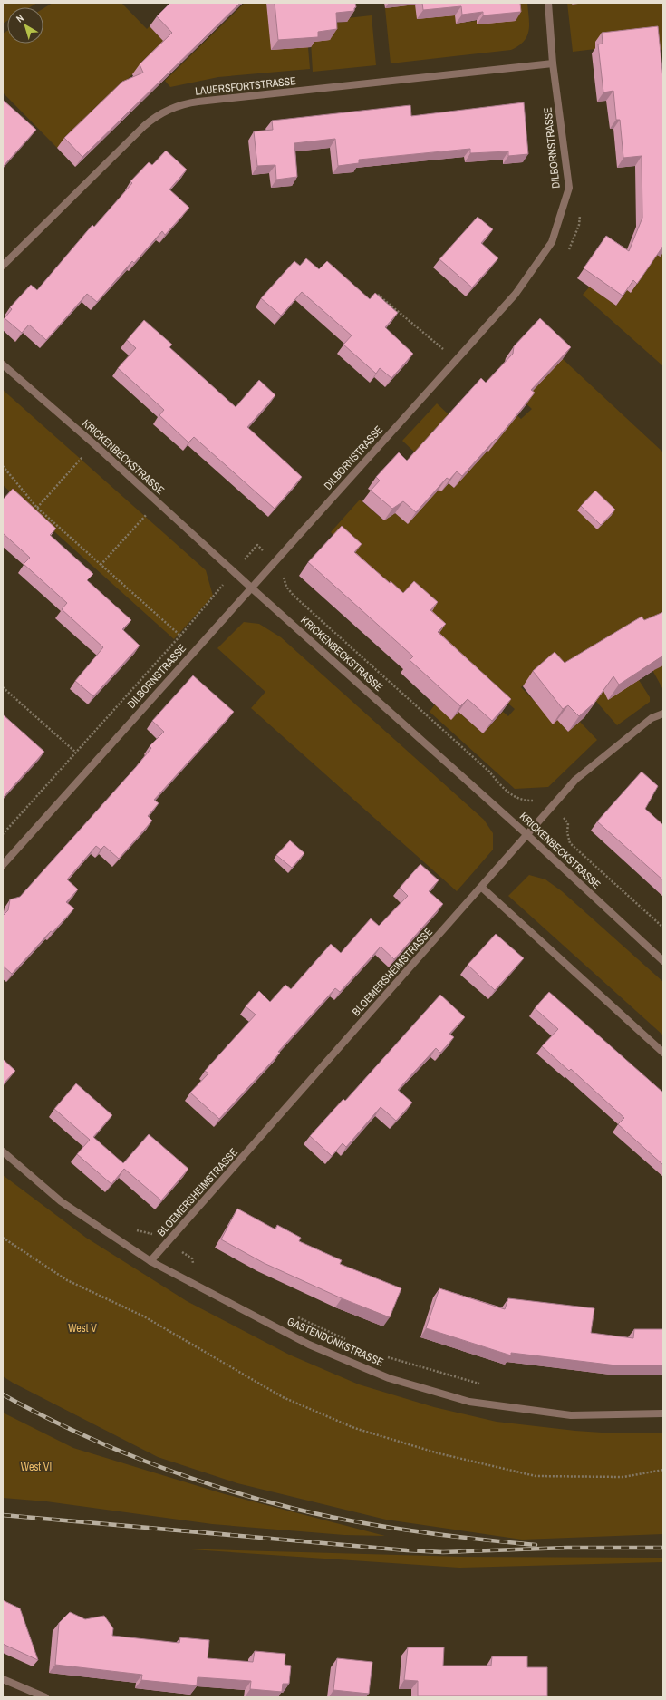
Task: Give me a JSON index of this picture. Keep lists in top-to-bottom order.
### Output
{
  "streets": {
    "street": [
      "LAUERSFORTSTRASSE",
      "DILBORNSTRASSE",
      "KRICKENBECKSTRASSE",
      "BLOEMERSHEIMSTRASSE",
      "GASTENDONKSTRASSE"
    ]
  },
  "crossings": [
    ["LAUERSFORTSTRASSE", "DILBORNSTRASSE"],
    ["DILBORNSTRASSE", "KRICKENBECKSTRASSE"],
    ["KRICKENBECKSTRASSE", "BLOEMERSHEIMSTRASSE"],
    ["BLOEMERSHEIMSTRASSE", "GASTENDONKSTRASSE"]
  ],
  "parks": ["West V", "West VI"],
  "north": "top left"
}
